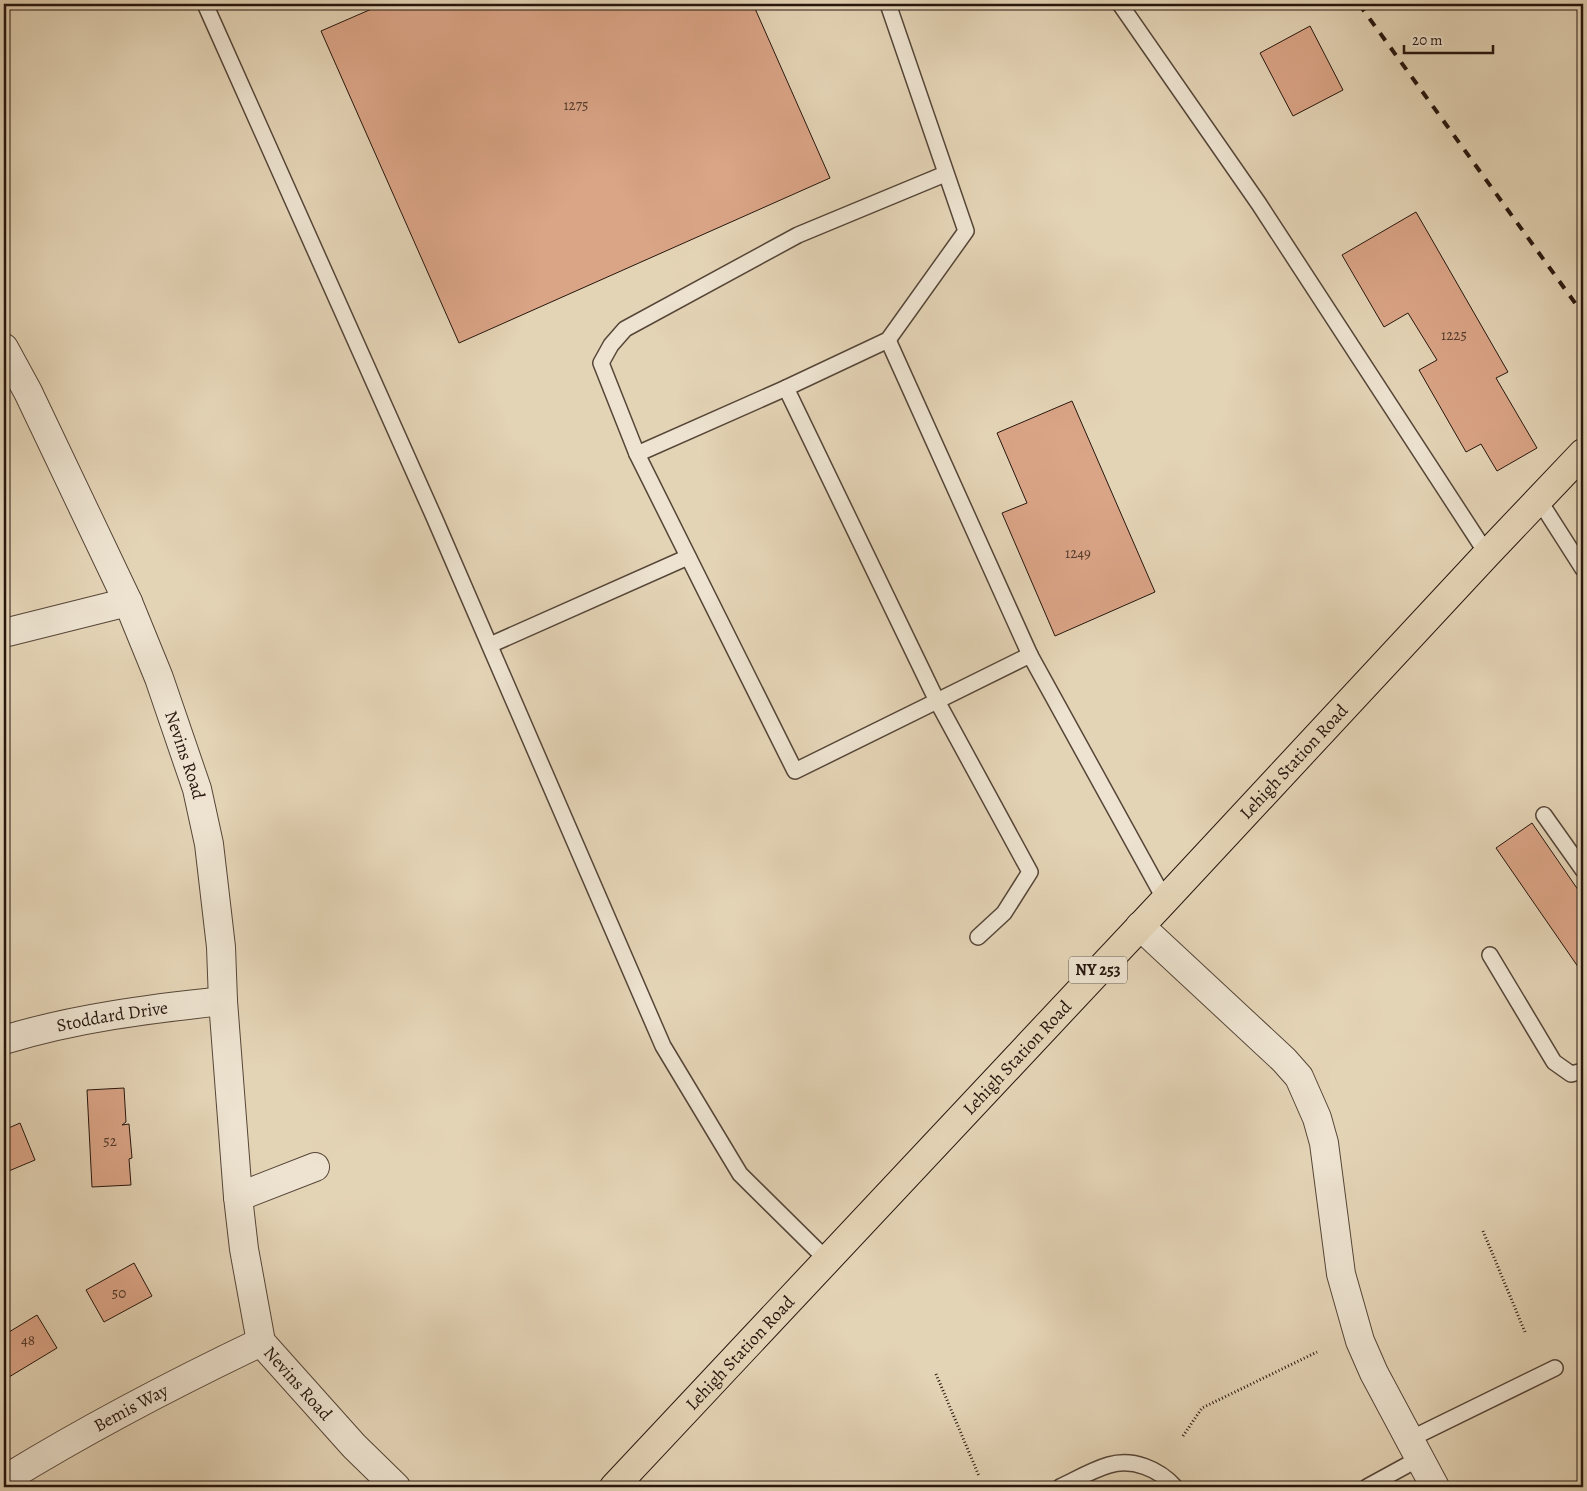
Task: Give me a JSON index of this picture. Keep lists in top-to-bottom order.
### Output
{
  "streets": {
    "main road": ["Lehigh Station Road", "NY 253"],
    "street": ["Nevins Road", "Stoddard Drive", "Bemis Way"]
  },
  "crossings": [
    ["Nevins Road", "Stoddard Drive"],
    ["Nevins Road", "Bemis Way"]
  ],
  "house_numbers": [
    "1275",
    "1225",
    "1249",
    "52",
    "50",
    "48"
  ],
  "scale_bar": "20 m"
}
